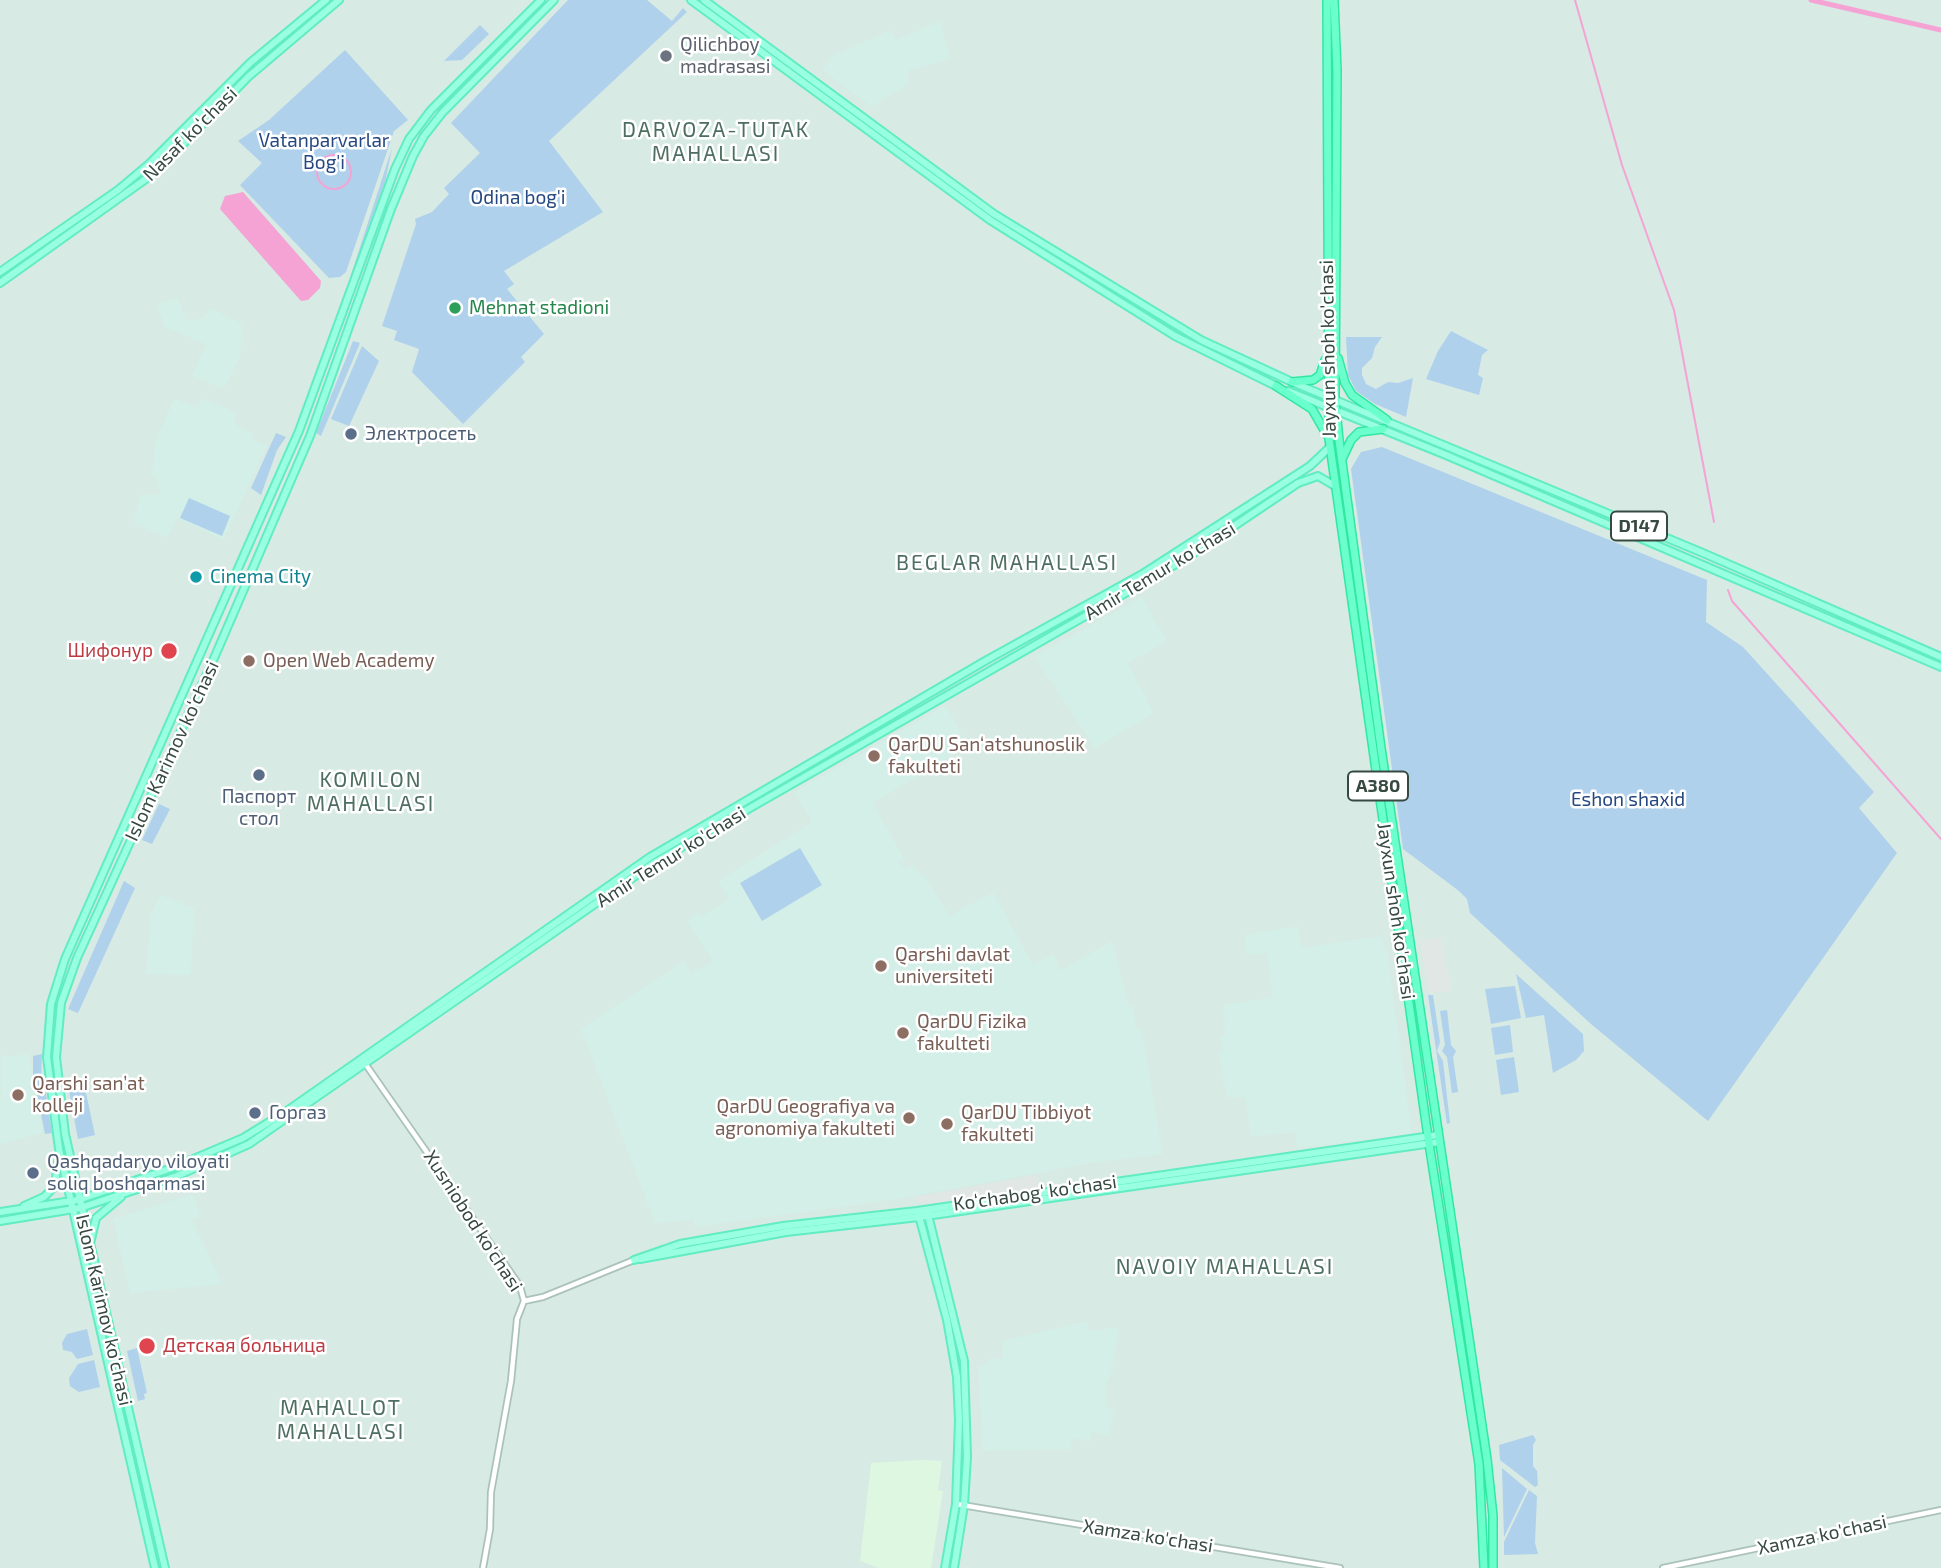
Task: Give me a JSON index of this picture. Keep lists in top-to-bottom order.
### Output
{
  "streets": {
    "highway": ["Jayxun shoh ko'chasi", "A380"],
    "main road": [
      "Nasaf ko‘chasi",
      "D147",
      "Amir Temur ko'chasi",
      "Islom Karimov ko‘chasi",
      "Ko‘chabog‘ ko‘chasi"
    ],
    "street": ["Xusniobod ko'chasi", "Xamza ko'chasi"]
  },
  "crossings": [
    ["Jayxun shoh ko'chasi", "D147"],
    ["Jayxun shoh ko'chasi", "Amir Temur ko'chasi"],
    ["Jayxun shoh ko'chasi", "Ko‘chabog‘ ko‘chasi"],
    ["Amir Temur ko'chasi", "Islom Karimov ko‘chasi"],
    ["Amir Temur ko'chasi", "Xusniobod ko'chasi"],
    ["Ko‘chabog‘ ko‘chasi", "Xusniobod ko'chasi"]
  ],
  "districts": [
    "DARVOZA-TUTAK MAHALLASI",
    "BEGLAR MAHALLASI",
    "KOMILON MAHALLASI",
    "NAVOIY MAHALLASI",
    "MAHALLOT MAHALLASI"
  ],
  "parks": ["Vatanparvarlar Bog'i", "Odina bog'i", "Eshon shaxid"],
  "places": [
    "Qilichboy madrasasi",
    "Mehnat stadioni",
    "Электросеть",
    "Cinema City",
    "Шифонур",
    "Open Web Academy",
    "QarDU San‘atshunoslik fakulteti",
    "Паспорт стол",
    "Qarshi davlat universiteti",
    "QarDU Fizika fakulteti",
    "Qarshi san’at kolleji",
    "Горгаз",
    "QarDU Geografiya va agronomiya fakulteti",
    "QarDU Tibbiyot fakulteti",
    "Qashqadaryo viloyati soliq boshqarmasi",
    "Детская больница"
  ]
}
